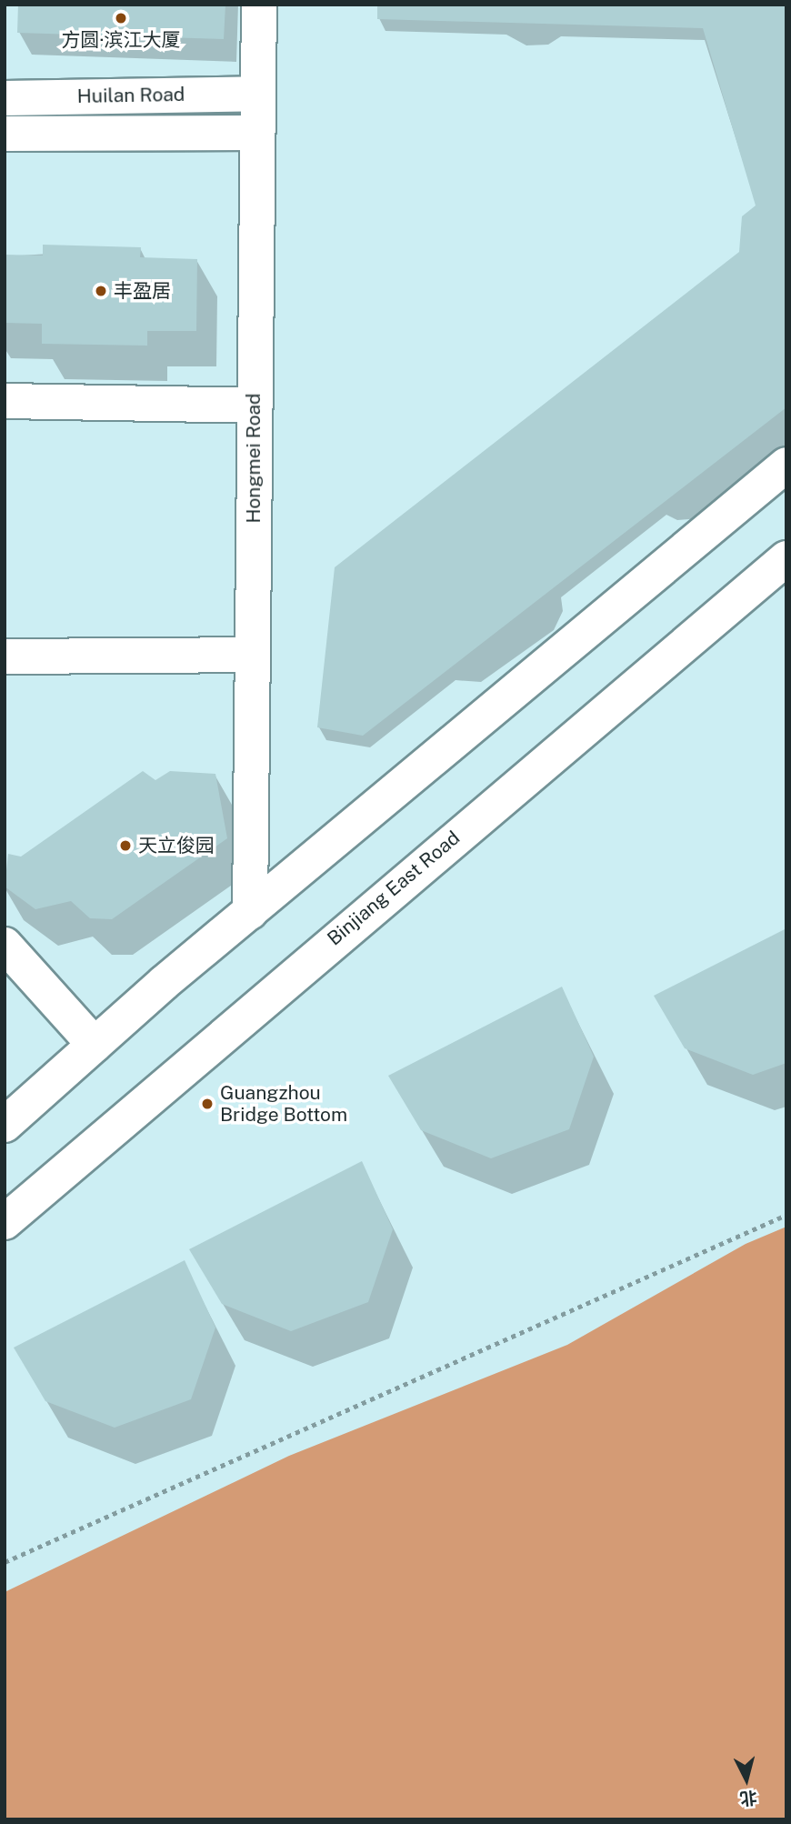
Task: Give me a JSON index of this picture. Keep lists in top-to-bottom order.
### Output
{
  "streets": {
    "street": ["Huilan Road", "Hongmei Road", "Binjiang East Road"]
  },
  "crossings": [
    ["Huilan Road", "Hongmei Road"]
  ],
  "places": [
    "方圆·滨江大厦",
    "丰盈居",
    "天立俊园",
    "Guangzhou Bridge Bottom"
  ],
  "north": "bottom"
}
